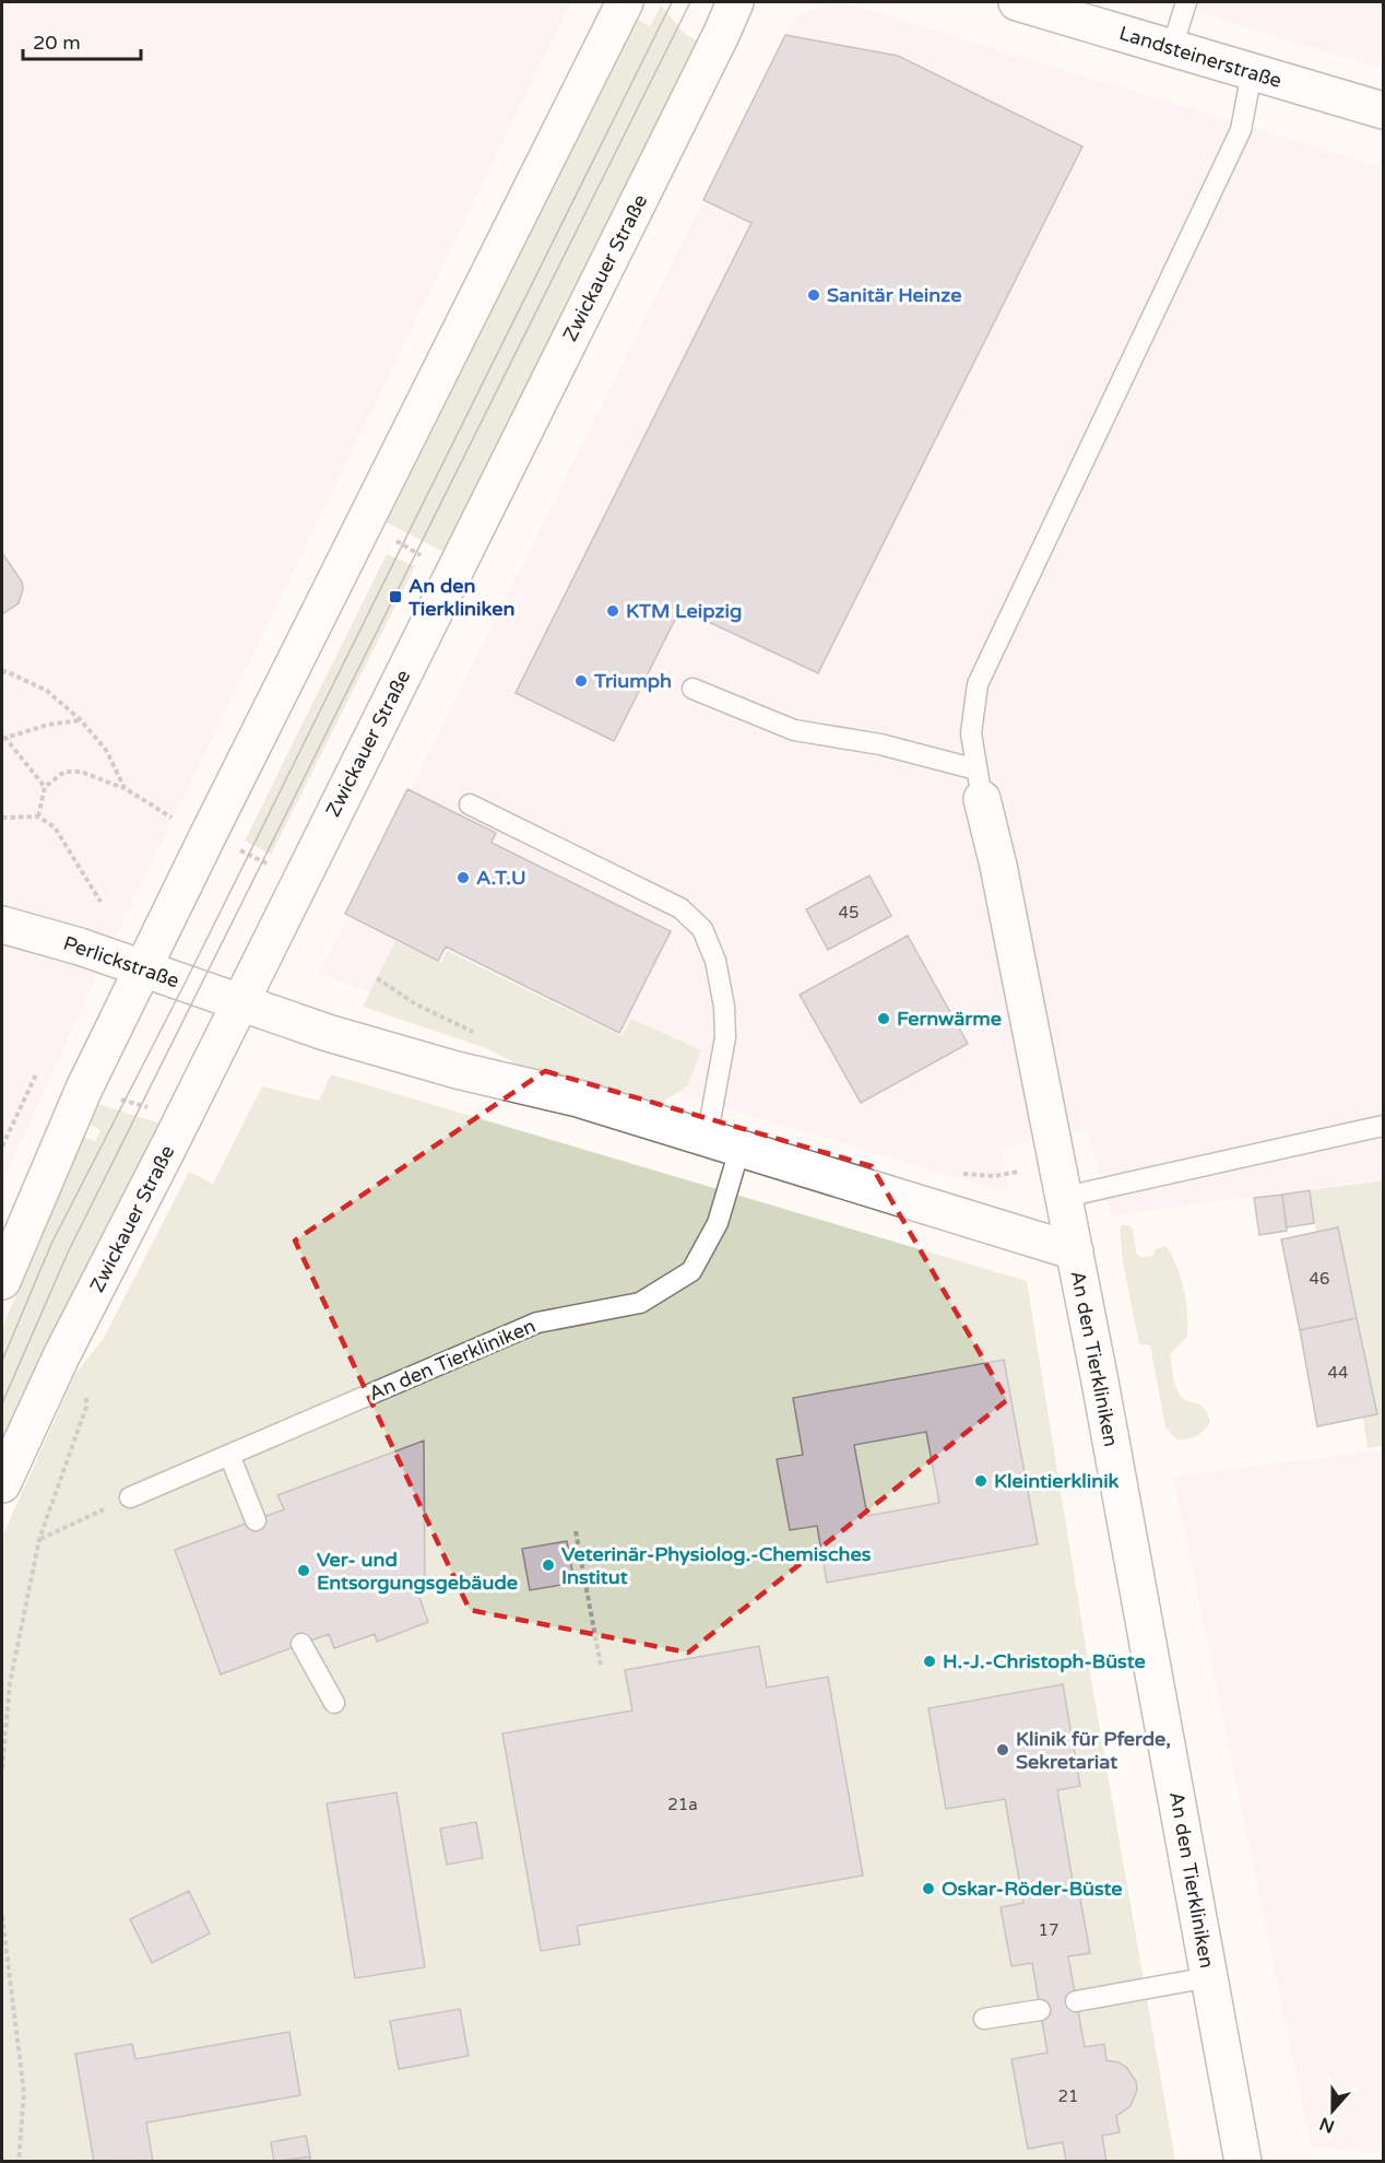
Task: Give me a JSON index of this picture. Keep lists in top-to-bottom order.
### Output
{
  "streets": {
    "main road": [
      "Landsteinerstraße",
      "Zwickauer Straße",
      "Perlickstraße",
      "An den Tierkliniken"
    ]
  },
  "crossings": [
    ["Zwickauer Straße", "Perlickstraße"],
    ["Zwickauer Straße", "An den Tierkliniken"],
    ["Perlickstraße", "An den Tierkliniken"]
  ],
  "places": {
    "other": [
      "Sanitär Heinze",
      "KTM Leipzig",
      "Triumph",
      "A.T.U",
      "Fernwärme",
      "Kleintierklinik",
      "Veterinär-Physiolog.-Chemisches Institut",
      "Ver- und Entsorgungsgebäude",
      "H.-J.-Christoph-Büste",
      "Klinik für Pferde, Sekretariat",
      "Oskar-Röder-Büste"
    ],
    "transit": ["An den Tierkliniken"]
  },
  "house_numbers": [
    "45",
    "46",
    "44",
    "21a",
    "17",
    "21"
  ],
  "scale_bar": "20 m",
  "north": "bottom"
}
